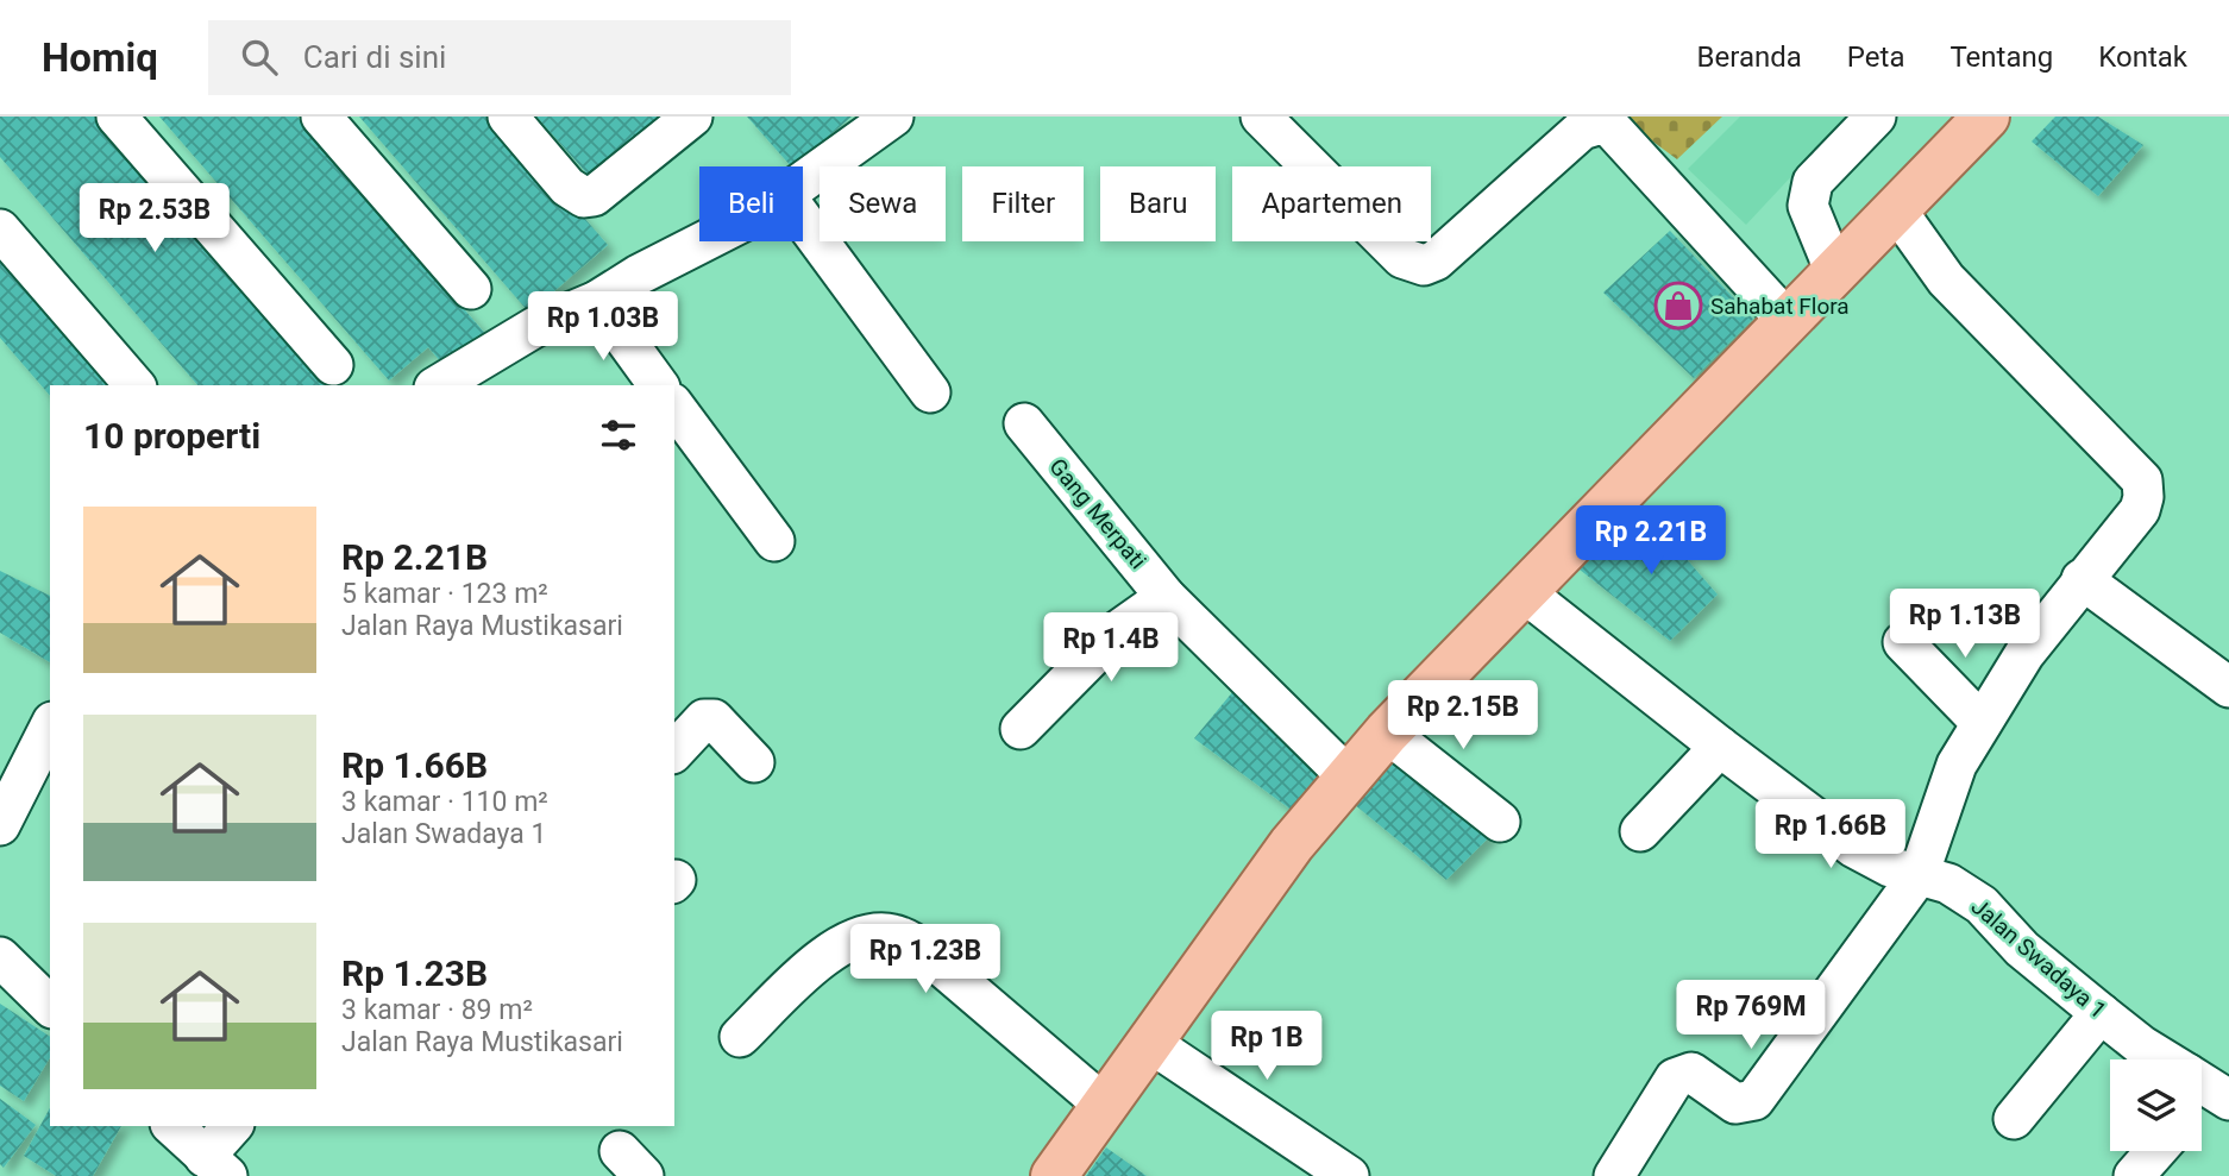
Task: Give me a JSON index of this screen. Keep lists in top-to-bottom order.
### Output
{
  "streets": {
    "street": ["Gang Merpati", "Jalan Swadaya 1"]
  },
  "places": {
    "shop": ["Sahabat Flora"]
  },
  "page": {
    "header": "Homiq",
    "search": "Cari di sini",
    "nav": [
      "Beranda",
      "Peta",
      "Tentang",
      "Kontak"
    ],
    "chip": [
      "Beli",
      "Sewa",
      "Filter",
      "Baru",
      "Apartemen"
    ],
    "price": [
      "Rp 2.53B",
      "Rp 1.03B",
      "Rp 2.21B",
      "Rp 1.13B",
      "Rp 1.4B",
      "Rp 2.15B",
      "Rp 1.66B",
      "Rp 1.23B",
      "Rp 769M",
      "Rp 1B"
    ],
    "heading": "10 properti",
    "list": [
      {
        "name": "Rp 2.21B",
        "note": "5 kamar · 123 m² · Jalan Raya Mustikasari"
      },
      {
        "name": "Rp 1.66B",
        "note": "3 kamar · 110 m² · Jalan Swadaya 1"
      },
      {
        "name": "Rp 1.23B",
        "note": "3 kamar · 89 m² · Jalan Raya Mustikasari"
      }
    ]
  }
}
